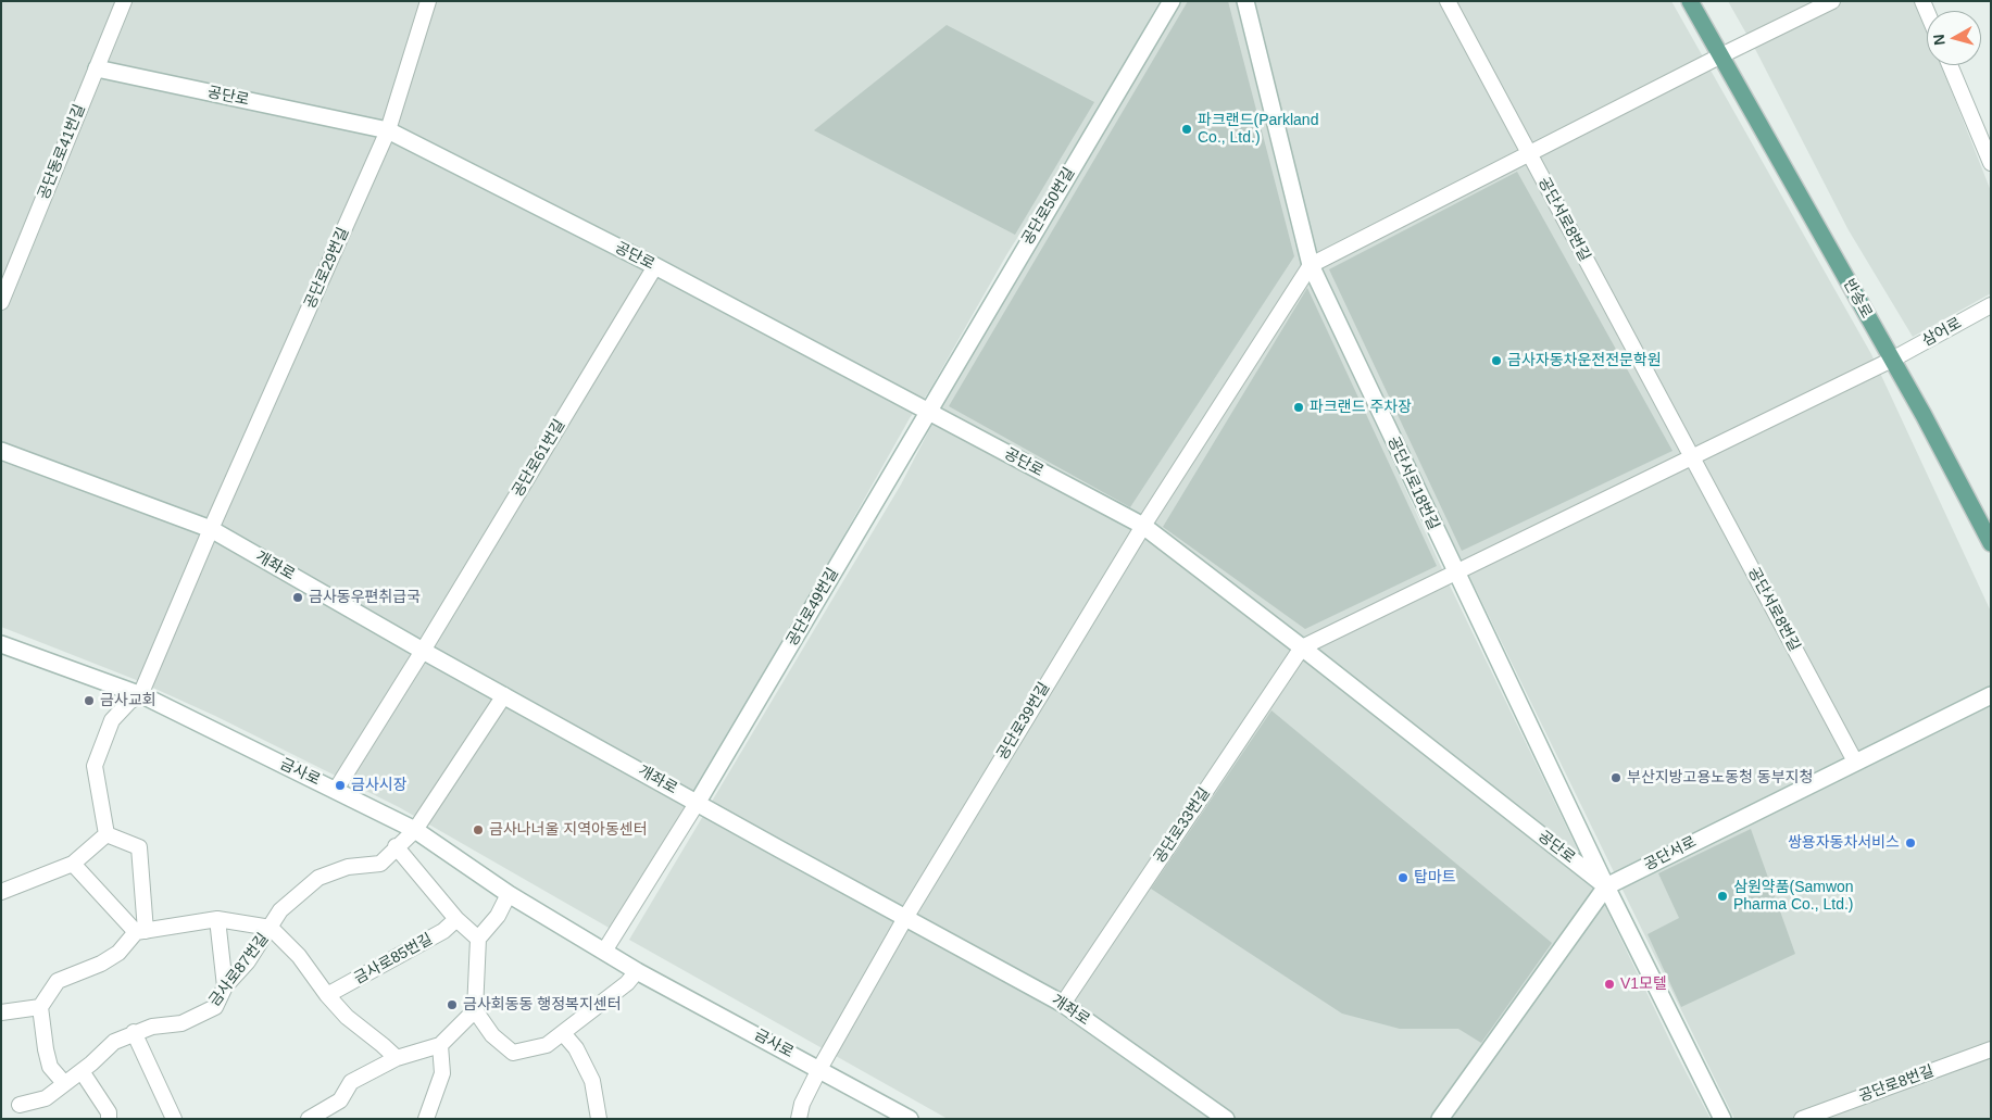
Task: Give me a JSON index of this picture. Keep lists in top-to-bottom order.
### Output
{
  "streets": {
    "main road": ["반송로"],
    "street": [
      "공단로",
      "공단동로41번길",
      "공단로50번길",
      "공단서로8번길",
      "공단로29번길",
      "삼어로",
      "공단로61번길",
      "공단서로18번길",
      "개좌로",
      "공단로49번길",
      "공단로39번길",
      "금사로",
      "공단로33번길",
      "공단서로",
      "금사로85번길",
      "금사로87번길",
      "공단로8번길"
    ]
  },
  "crossings": [
    ["공단로", "공단동로41번길"],
    ["공단로", "공단로50번길"],
    ["공단로", "공단로29번길"],
    ["공단로", "공단로61번길"],
    ["공단로", "공단서로18번길"],
    ["공단로", "공단로49번길"],
    ["공단로", "공단로39번길"],
    ["공단로", "공단로33번길"],
    ["공단로", "공단서로"],
    ["공단로50번길", "공단로49번길"],
    ["공단서로8번길", "공단서로"],
    ["공단로29번길", "개좌로"],
    ["반송로", "삼어로"],
    ["공단로61번길", "개좌로"],
    ["공단서로18번길", "공단서로"],
    ["개좌로", "공단로49번길"],
    ["개좌로", "공단로39번길"],
    ["개좌로", "공단로33번길"],
    ["금사로", "금사로87번길"]
  ],
  "places": [
    "파크랜드(Parkland Co., Ltd.)",
    "금사자동차운전전문학원",
    "파크랜드 주차장",
    "금사동우편취급국",
    "금사교회",
    "부산지방고용노동청 동부지청",
    "금사시장",
    "금사나너울 지역아동센터",
    "쌍용자동차서비스",
    "탑마트",
    "삼원약품(Samwon Pharma Co., Ltd.)",
    "V1모텔",
    "금사회동동 행정복지센터"
  ],
  "north": "left"
}
